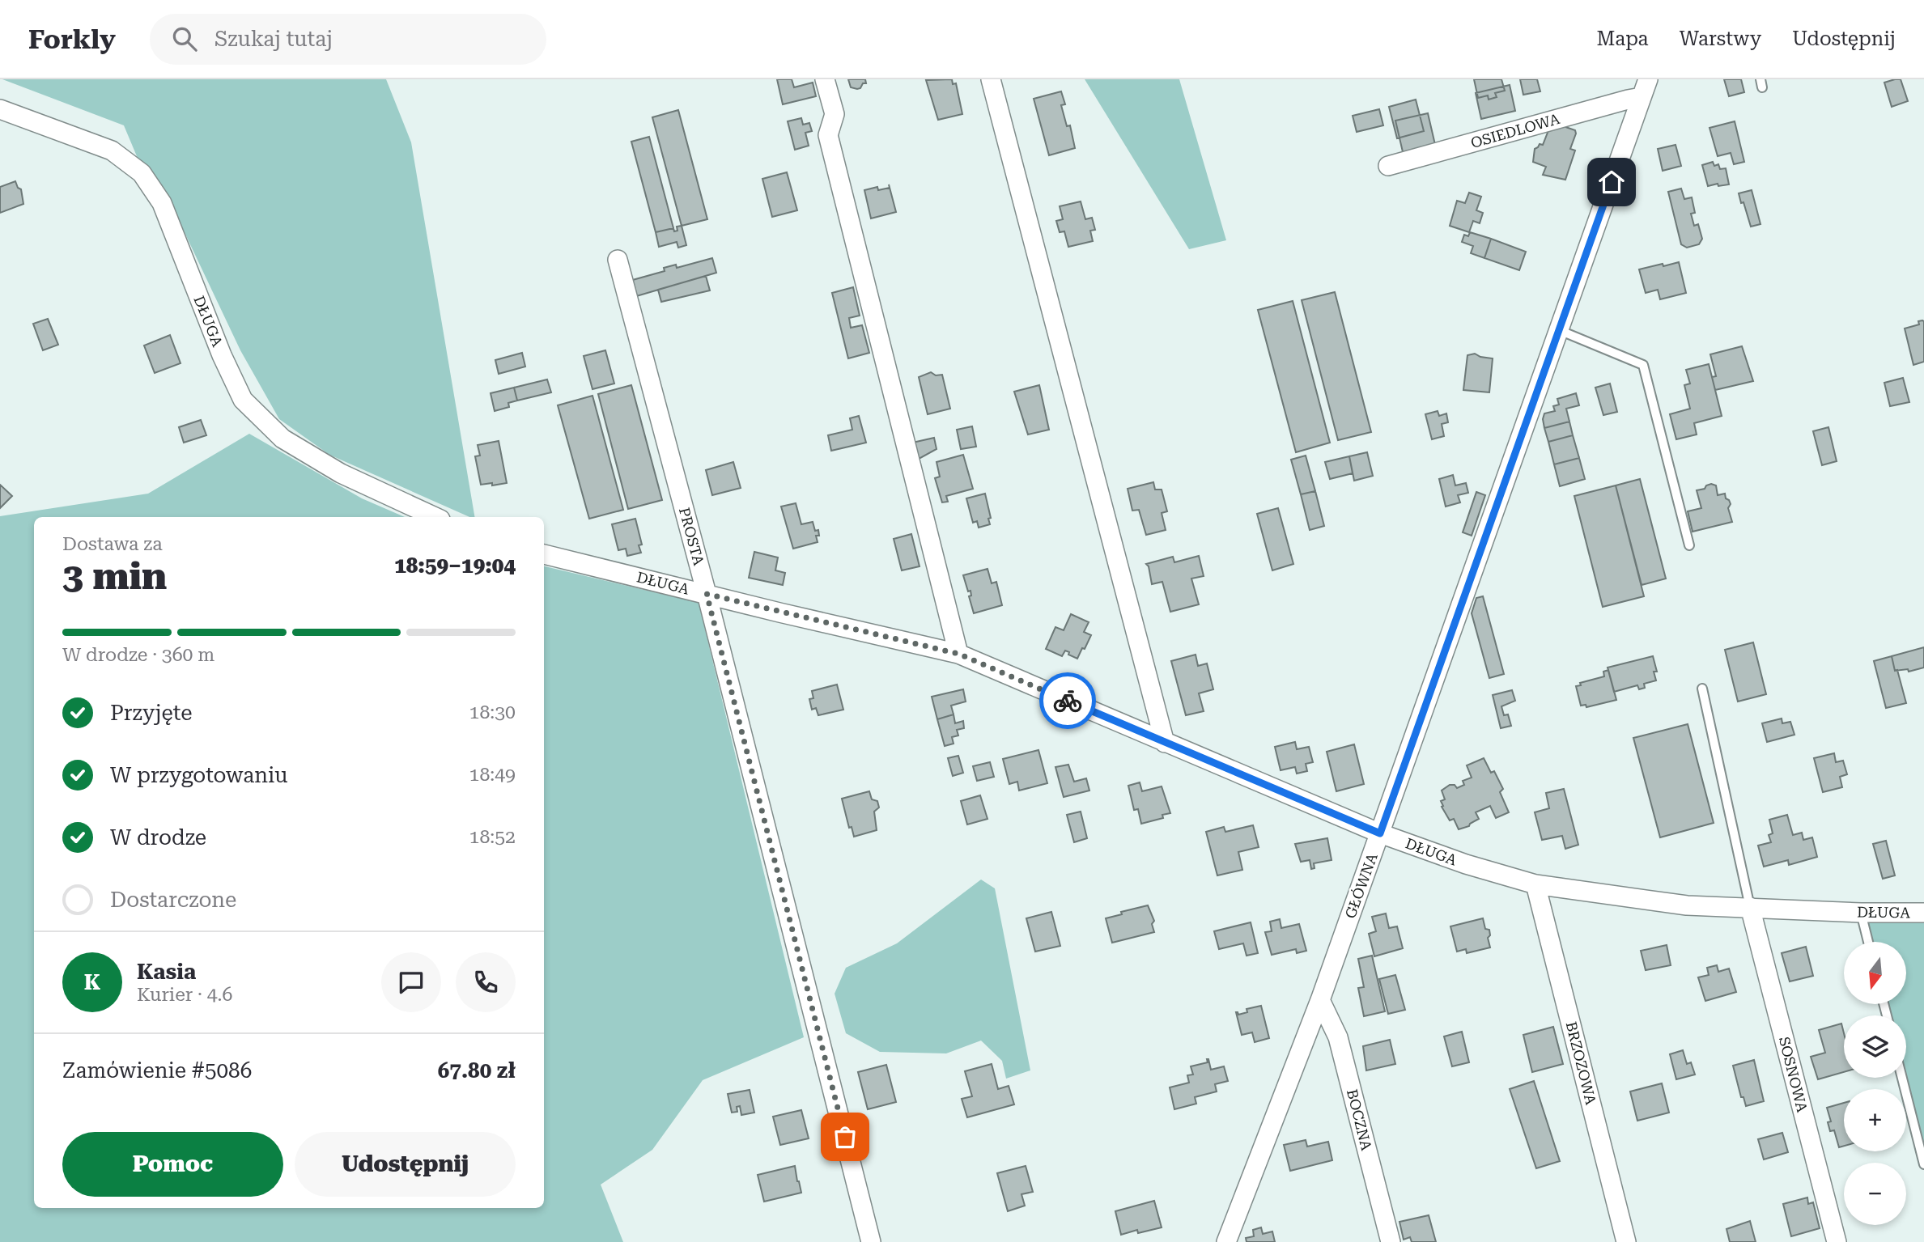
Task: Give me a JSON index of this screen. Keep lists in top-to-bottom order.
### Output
{
  "streets": {
    "street": [
      "OSIEDLOWA",
      "DŁUGA",
      "PROSTA",
      "GŁÓWNA",
      "BRZOZOWA",
      "SOSNOWA",
      "BOCZNA"
    ]
  },
  "crossings": [
    ["OSIEDLOWA", "GŁÓWNA"],
    ["DŁUGA", "PROSTA"],
    ["DŁUGA", "GŁÓWNA"],
    ["DŁUGA", "BRZOZOWA"],
    ["DŁUGA", "SOSNOWA"],
    ["GŁÓWNA", "BOCZNA"]
  ],
  "north": "bottom",
  "page": {
    "header": "Forkly",
    "search": "Szukaj tutaj",
    "nav": ["Mapa", "Warstwy", "Udostępnij"],
    "heading": ["3 min", "Dostawa za", "18:59–19:04"],
    "panel": [
      "Kasia",
      "Kurier · 4.6",
      "Zamówienie #5086",
      "67.80 zł"
    ],
    "bar": "W drodze · 360 m",
    "list": [
      ["Przyjęte", "18:30"],
      ["W przygotowaniu", "18:49"],
      ["W drodze", "18:52"],
      "Dostarczone"
    ],
    "map_buttons": ["+", "−"],
    "round": "K",
    "buttons": ["Pomoc", "Udostępnij"]
  }
}
